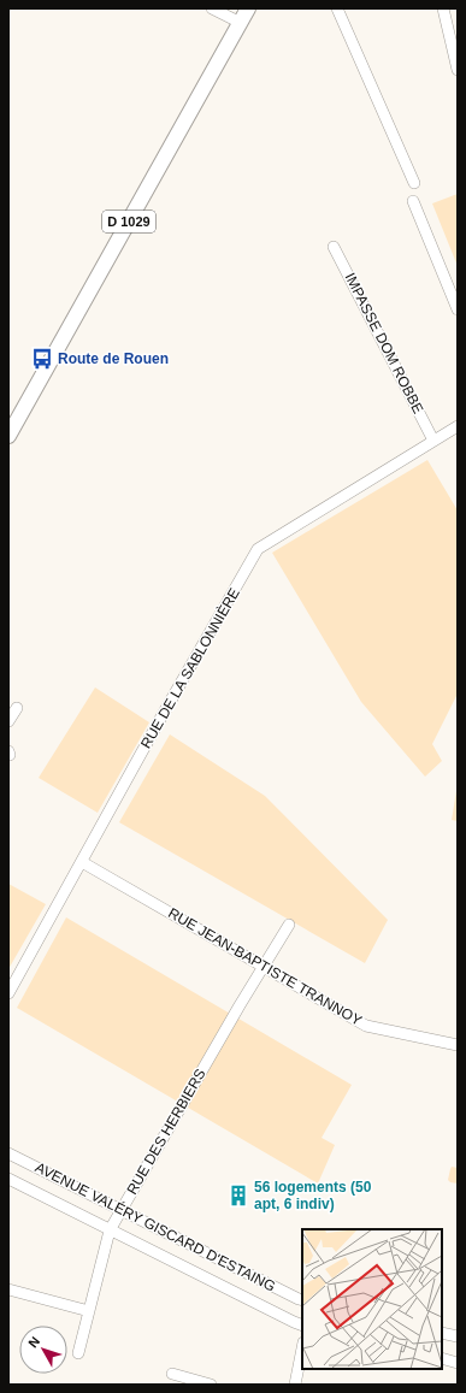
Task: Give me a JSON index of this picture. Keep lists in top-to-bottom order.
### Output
{
  "streets": {
    "main road": ["D 1029"],
    "street": [
      "IMPASSE DOM ROBBE",
      "RUE DE LA SABLONNIÈRE",
      "RUE JEAN-BAPTISTE TRANNOY",
      "RUE DES HERBIERS",
      "AVENUE VALÉRY GISCARD D'ESTAING"
    ]
  },
  "crossings": [
    ["IMPASSE DOM ROBBE", "RUE DE LA SABLONNIÈRE"],
    ["RUE DE LA SABLONNIÈRE", "RUE JEAN-BAPTISTE TRANNOY"],
    ["RUE JEAN-BAPTISTE TRANNOY", "RUE DES HERBIERS"],
    ["RUE DES HERBIERS", "AVENUE VALÉRY GISCARD D'ESTAING"]
  ],
  "places": {
    "bus stop": ["Route de Rouen"],
    "building": ["56 logements (50 apt, 6 indiv)"]
  },
  "north": "top left"
}
